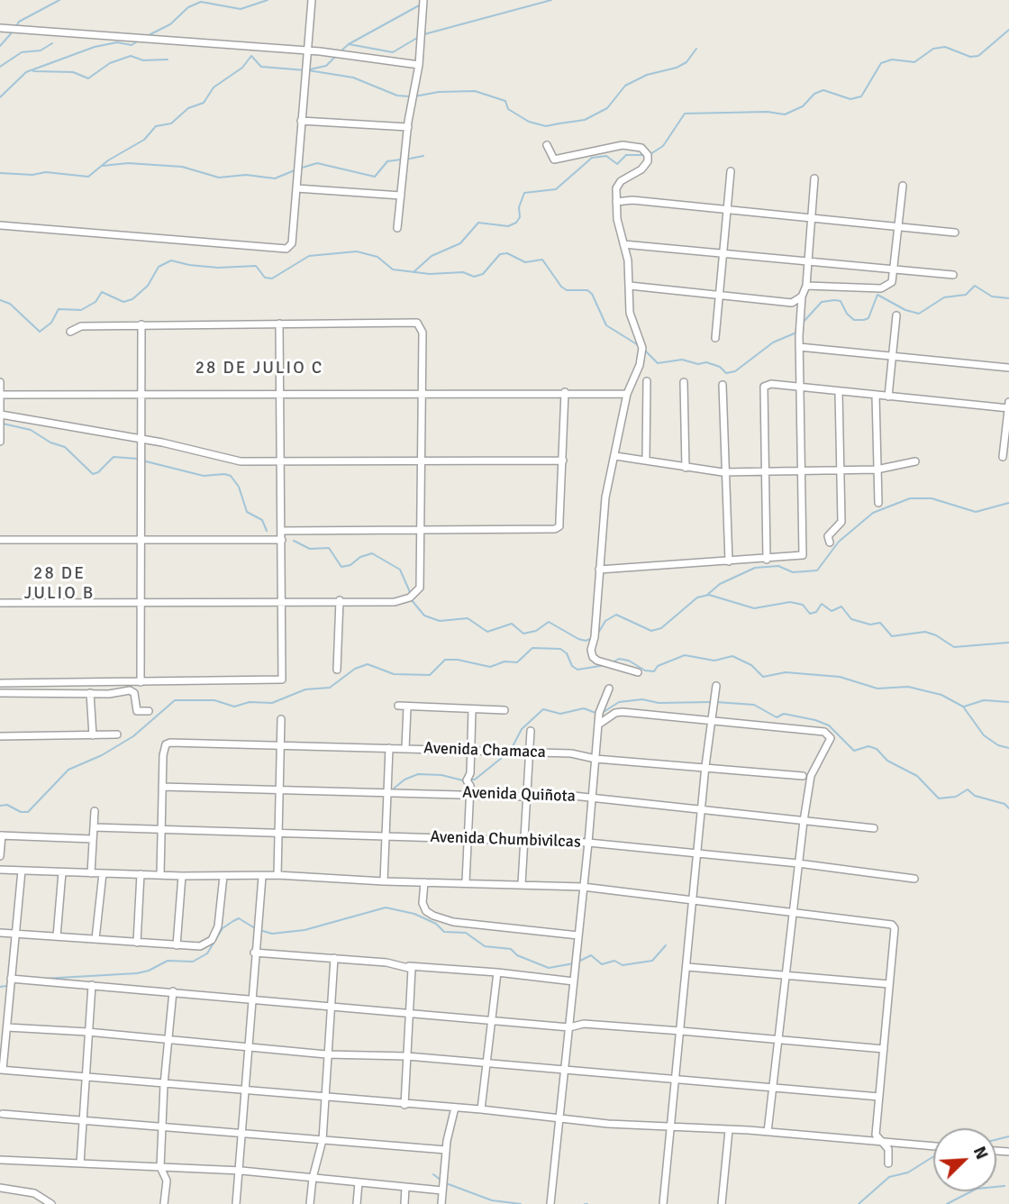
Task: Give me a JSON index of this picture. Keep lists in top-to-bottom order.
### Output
{
  "streets": {
    "street": ["Avenida Chamaca", "Avenida Quiñota", "Avenida Chumbivilcas"]
  },
  "crossings": [
    ["Avenida Chamaca", "Avenida Quiñota"]
  ],
  "districts": ["28 DE JULIO C", "28 DE JULIO B"],
  "north": "top right"
}
